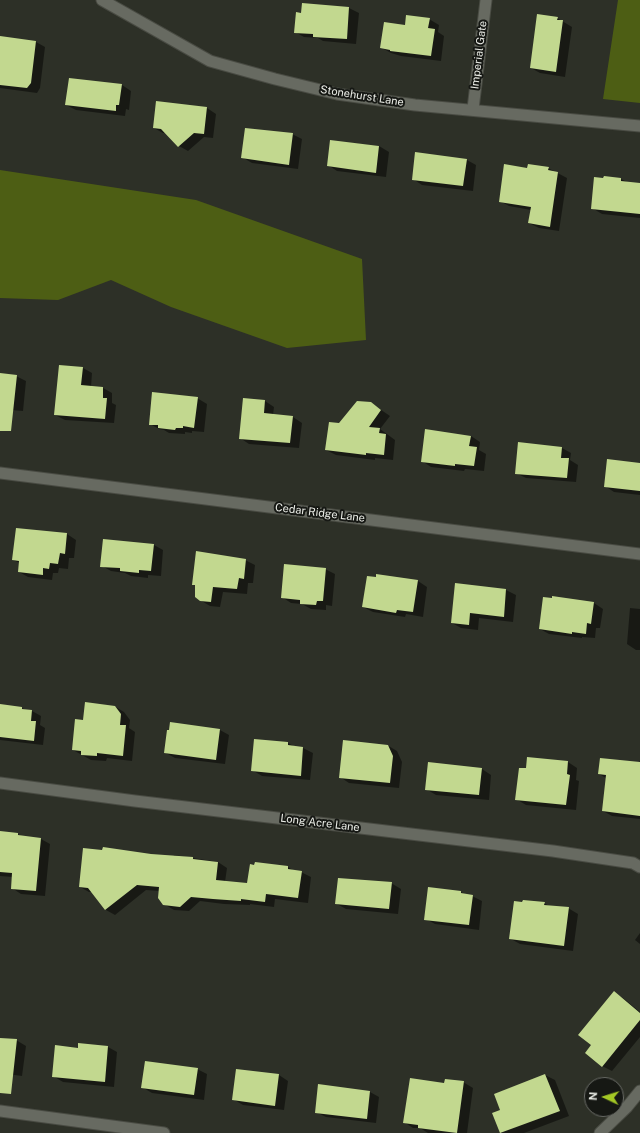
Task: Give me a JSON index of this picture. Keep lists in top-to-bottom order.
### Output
{
  "streets": {
    "street": [
      "Imperial Gate",
      "Stonehurst Lane",
      "Cedar Ridge Lane",
      "Long Acre Lane"
    ]
  },
  "crossings": [
    ["Imperial Gate", "Stonehurst Lane"]
  ],
  "north": "left"
}
